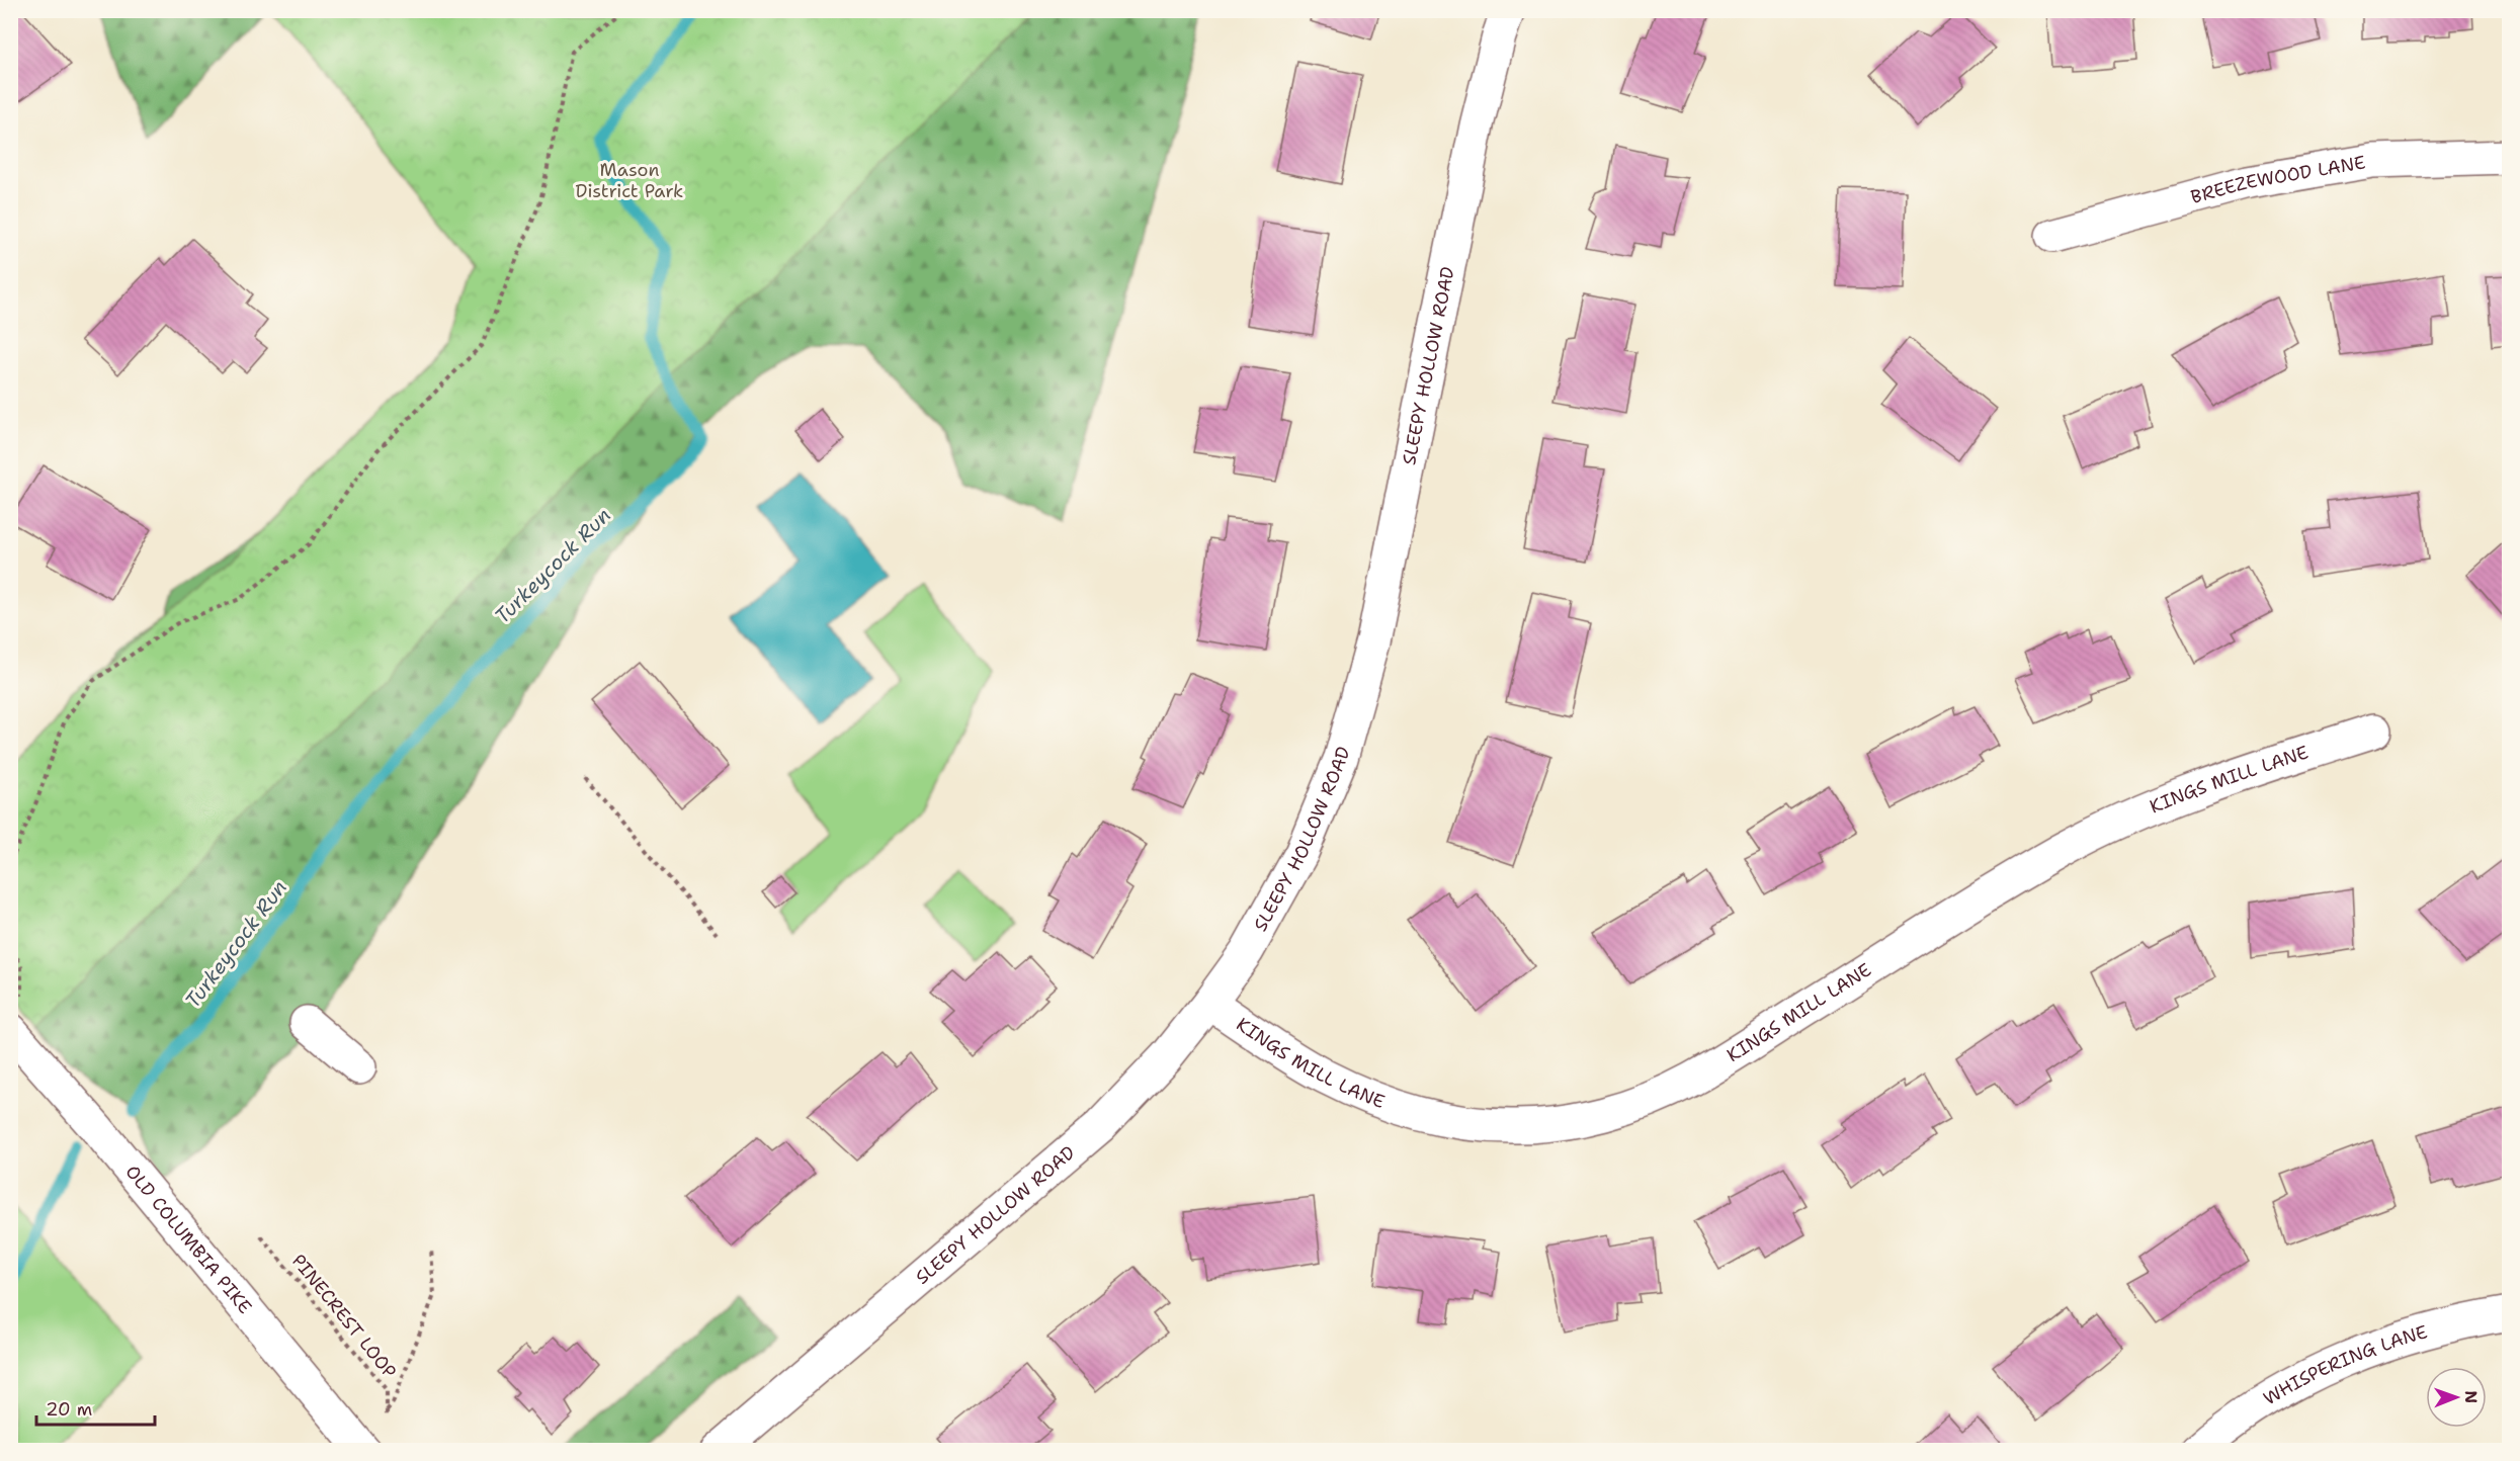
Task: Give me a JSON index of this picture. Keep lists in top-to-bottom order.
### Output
{
  "streets": {
    "street": [
      "BREEZEWOOD LANE",
      "SLEEPY HOLLOW ROAD",
      "KINGS MILL LANE",
      "OLD COLUMBIA PIKE",
      "WHISPERING LANE"
    ],
    "path": ["PINECREST LOOP"]
  },
  "crossings": [
    ["SLEEPY HOLLOW ROAD", "KINGS MILL LANE"]
  ],
  "water": ["Turkeycock Run"],
  "parks": ["Mason District Park"],
  "scale_bar": "20 m",
  "north": "right"
}
